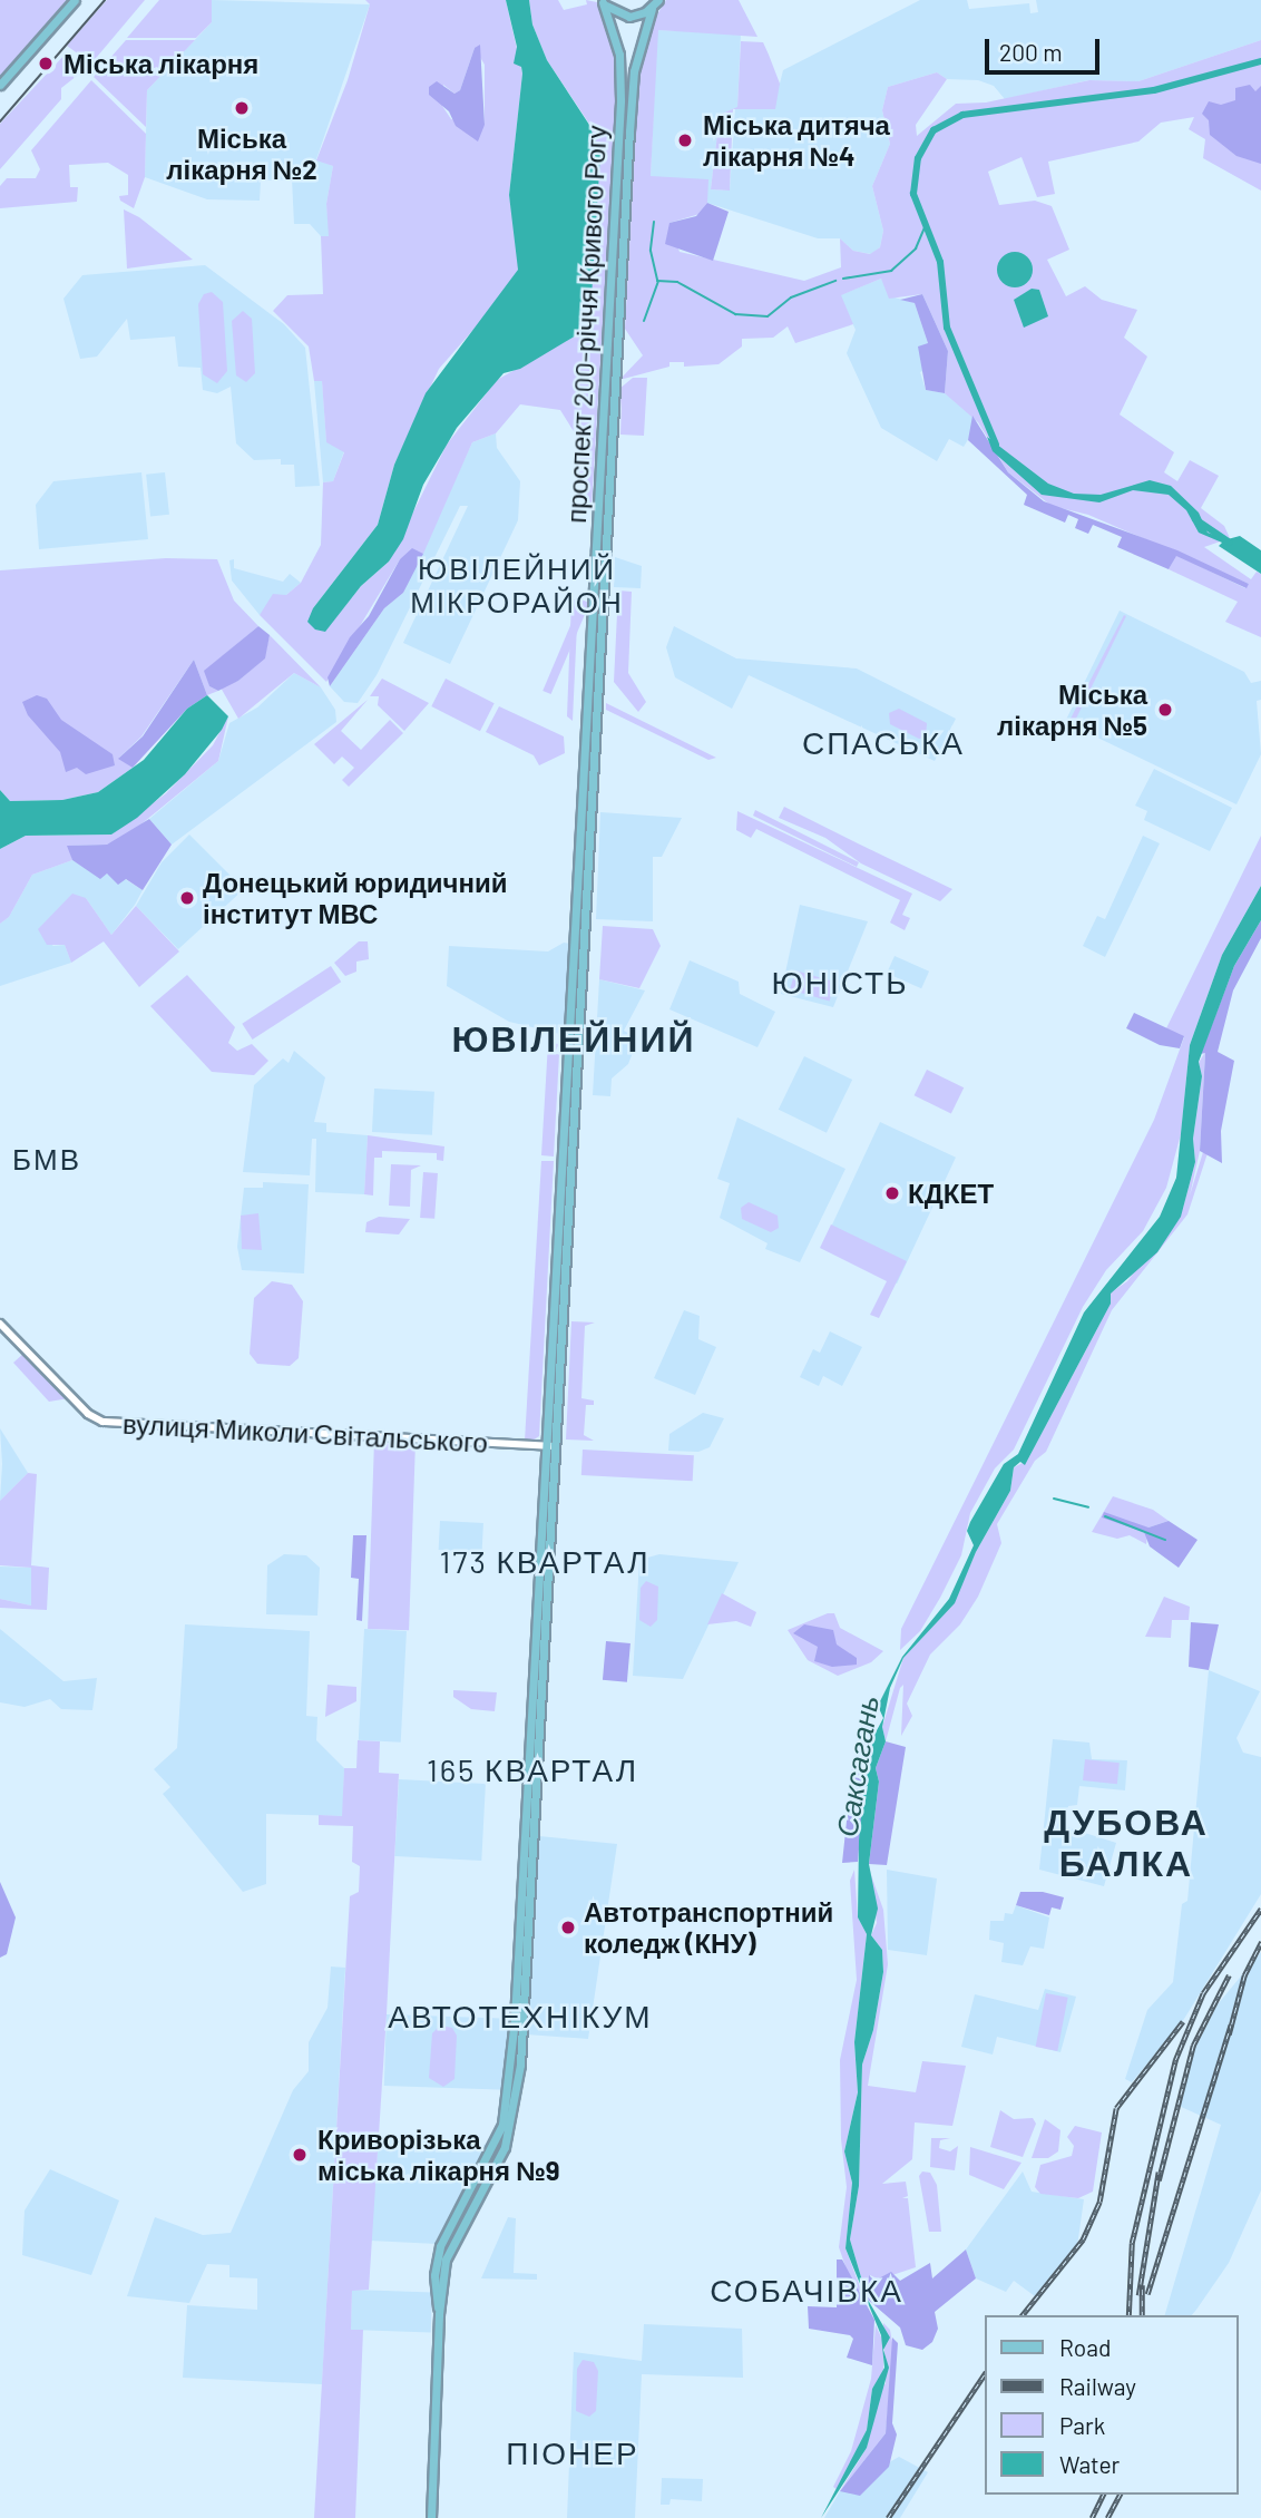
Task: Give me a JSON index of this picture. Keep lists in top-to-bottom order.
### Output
{
  "streets": {
    "main road": ["проспект 200-річчя Кривого Рогу", "вулиця Миколи Світальського"]
  },
  "crossings": [
    ["проспект 200-річчя Кривого Рогу", "вулиця Миколи Світальського"]
  ],
  "districts": [
    "ЮВІЛЕЙНИЙ МІКРОРАЙОН",
    "СПАСЬКА",
    "ЮНІСТЬ",
    "ЮВІЛЕЙНИЙ",
    "БМВ",
    "173 КВАРТАЛ",
    "165 КВАРТАЛ",
    "ДУБОВА БАЛКА",
    "АВТОТЕХНІКУМ",
    "СОБАЧІВКА",
    "ПІОНЕР"
  ],
  "water": ["Саксагань"],
  "places": [
    "Міська лікарня",
    "Міська лікарня №2",
    "Міська дитяча лікарня №4",
    "Міська лікарня №5",
    "Донецький юридичний інститут МВС",
    "КДКЕТ",
    "Автотранспортний коледж (КНУ)",
    "Криворізька міська лікарня №9"
  ],
  "legend": [
    "Road",
    "Railway",
    "Park",
    "Water"
  ],
  "scale_bar": "200 m"
}
